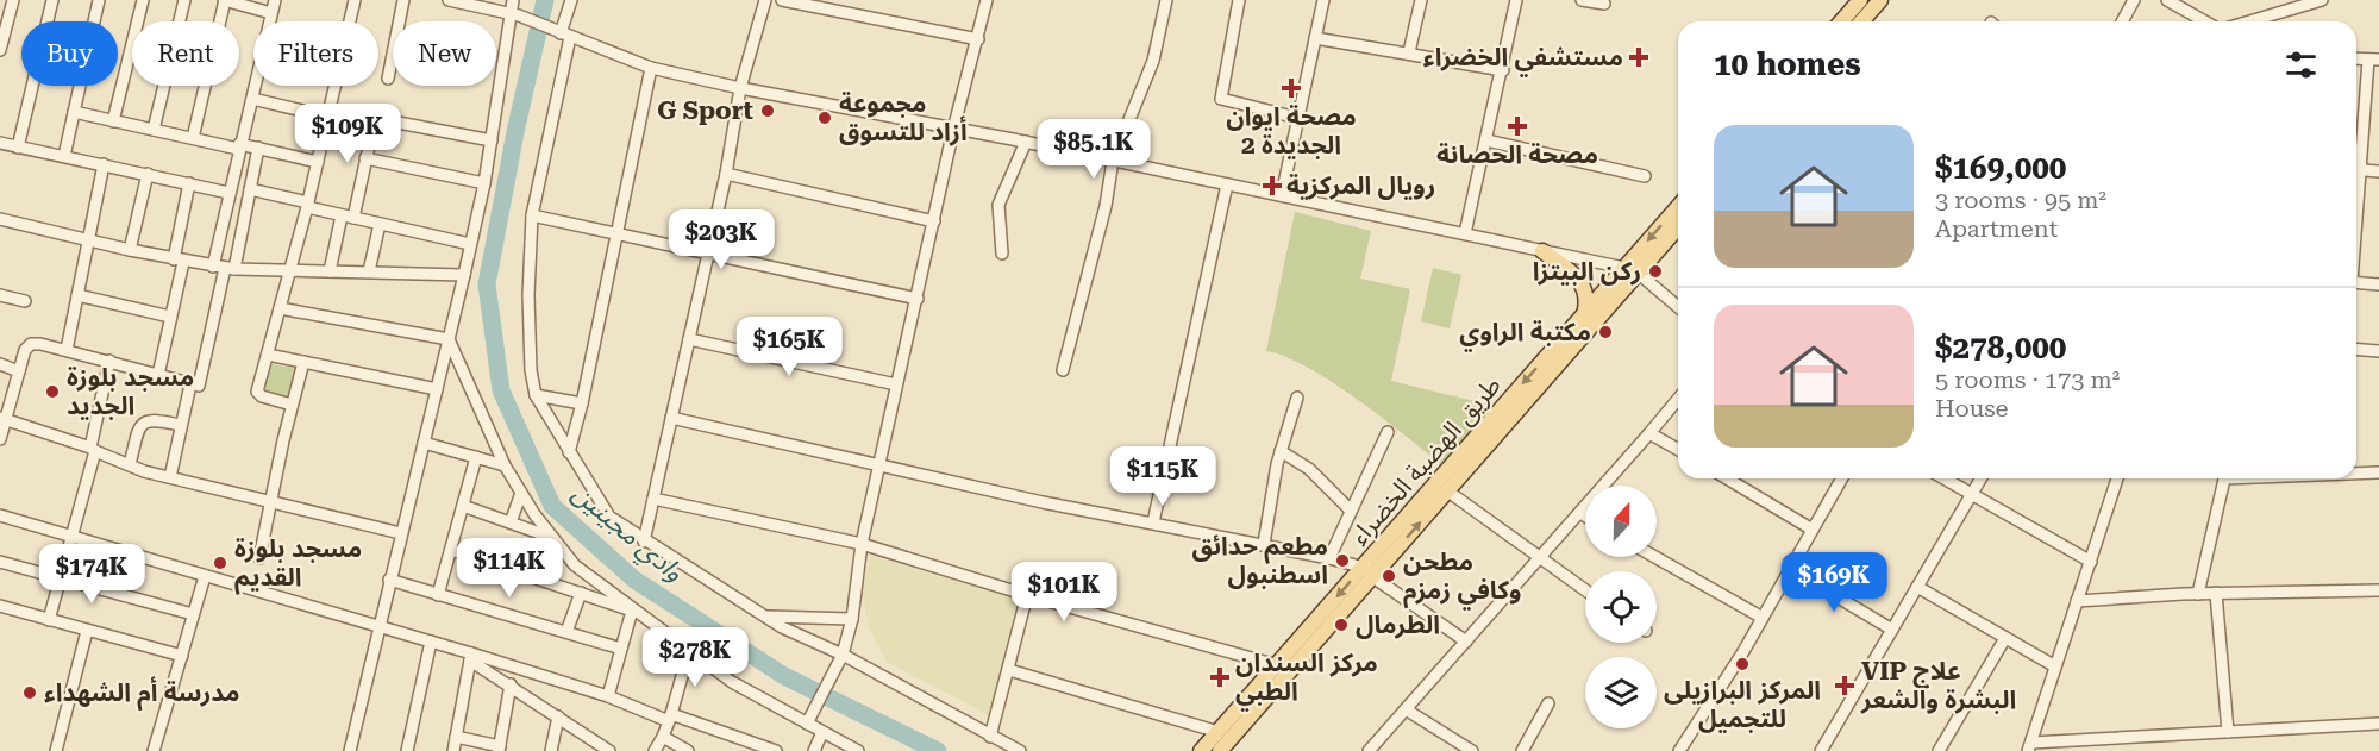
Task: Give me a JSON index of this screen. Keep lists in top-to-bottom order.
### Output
{
  "streets": {
    "main road": ["طريق الهضبة الخضراء"]
  },
  "water": ["وادي مجينين"],
  "places": {
    "health": [
      "مستشفي الخضراء",
      "مصحة ايوان الجديدة 2",
      "مصحة الحصانة",
      "رويال المركزية",
      "مركز السندان الطبي",
      "VIP علاج البشرة والشعر"
    ],
    "other": [
      "G Sport",
      "مجموعة أزاد للتسوق",
      "ركن البيتزا",
      "مكتبة الراوي",
      "مسجد بلوزة الجديد",
      "مطعم حدائق اسطنبول",
      "مسجد بلوزة القديم",
      "مطحن وكافي زمزم",
      "الطرمال",
      "المركز البرازيلى للتجميل",
      "مدرسة أم الشهداء"
    ]
  },
  "north": "top",
  "page": {
    "chip": [
      "Buy",
      "Rent",
      "Filters",
      "New"
    ],
    "heading": "10 homes",
    "price": [
      "$109K",
      "$85.1K",
      "$203K",
      "$165K",
      "$115K",
      "$114K",
      "$174K",
      "$169K",
      "$101K",
      "$278K"
    ],
    "list": [
      {
        "name": "$169,000",
        "note": "3 rooms · 95 m² · Apartment"
      },
      {
        "name": "$278,000",
        "note": "5 rooms · 173 m² · House"
      }
    ]
  }
}
